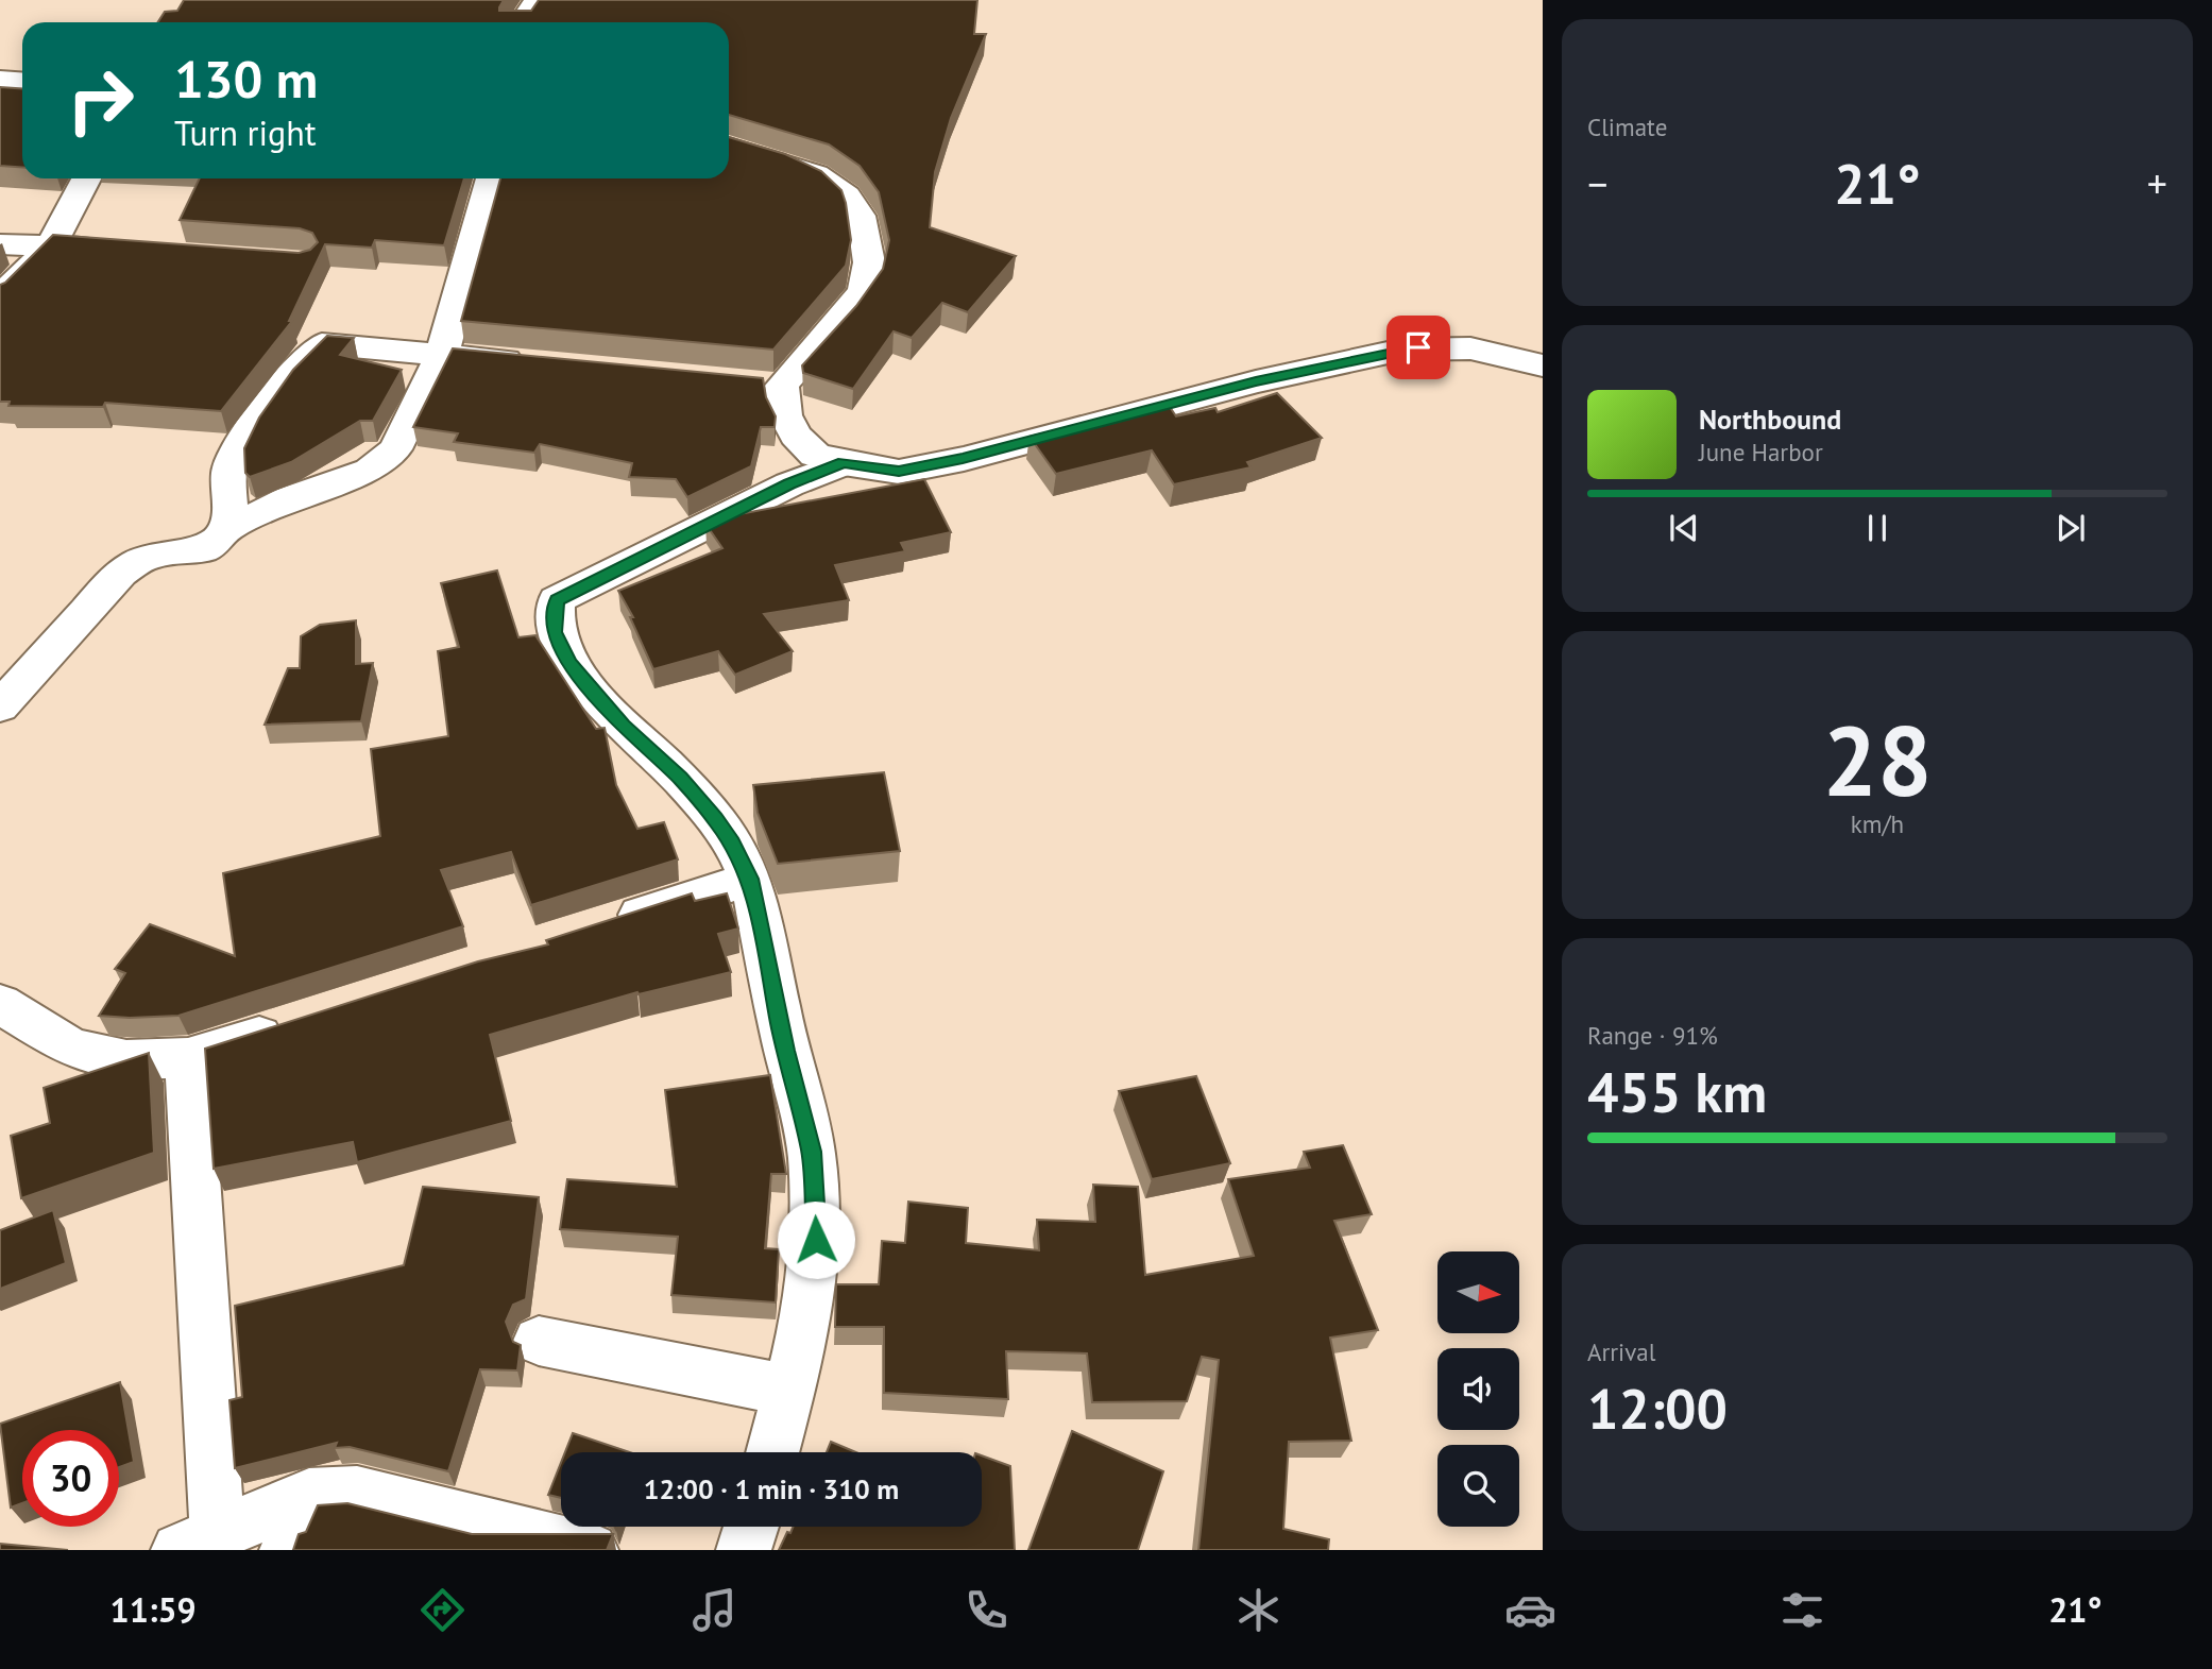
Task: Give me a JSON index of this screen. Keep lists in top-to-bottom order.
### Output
{
  "north": "right",
  "page": {
    "tile": [
      "Climate",
      ["28", "km/h"],
      ["Range · 91%", "455 km"],
      ["Arrival", "12:00"]
    ],
    "turn": ["130 m", "Turn right"],
    "heat": ["−", "21°", "+"],
    "song": ["Northbound", "June Harbor"],
    "limit": "30",
    "trip": "12:00 · 1 min · 310 m",
    "tabs": ["11:59", "21°"]
  }
}
